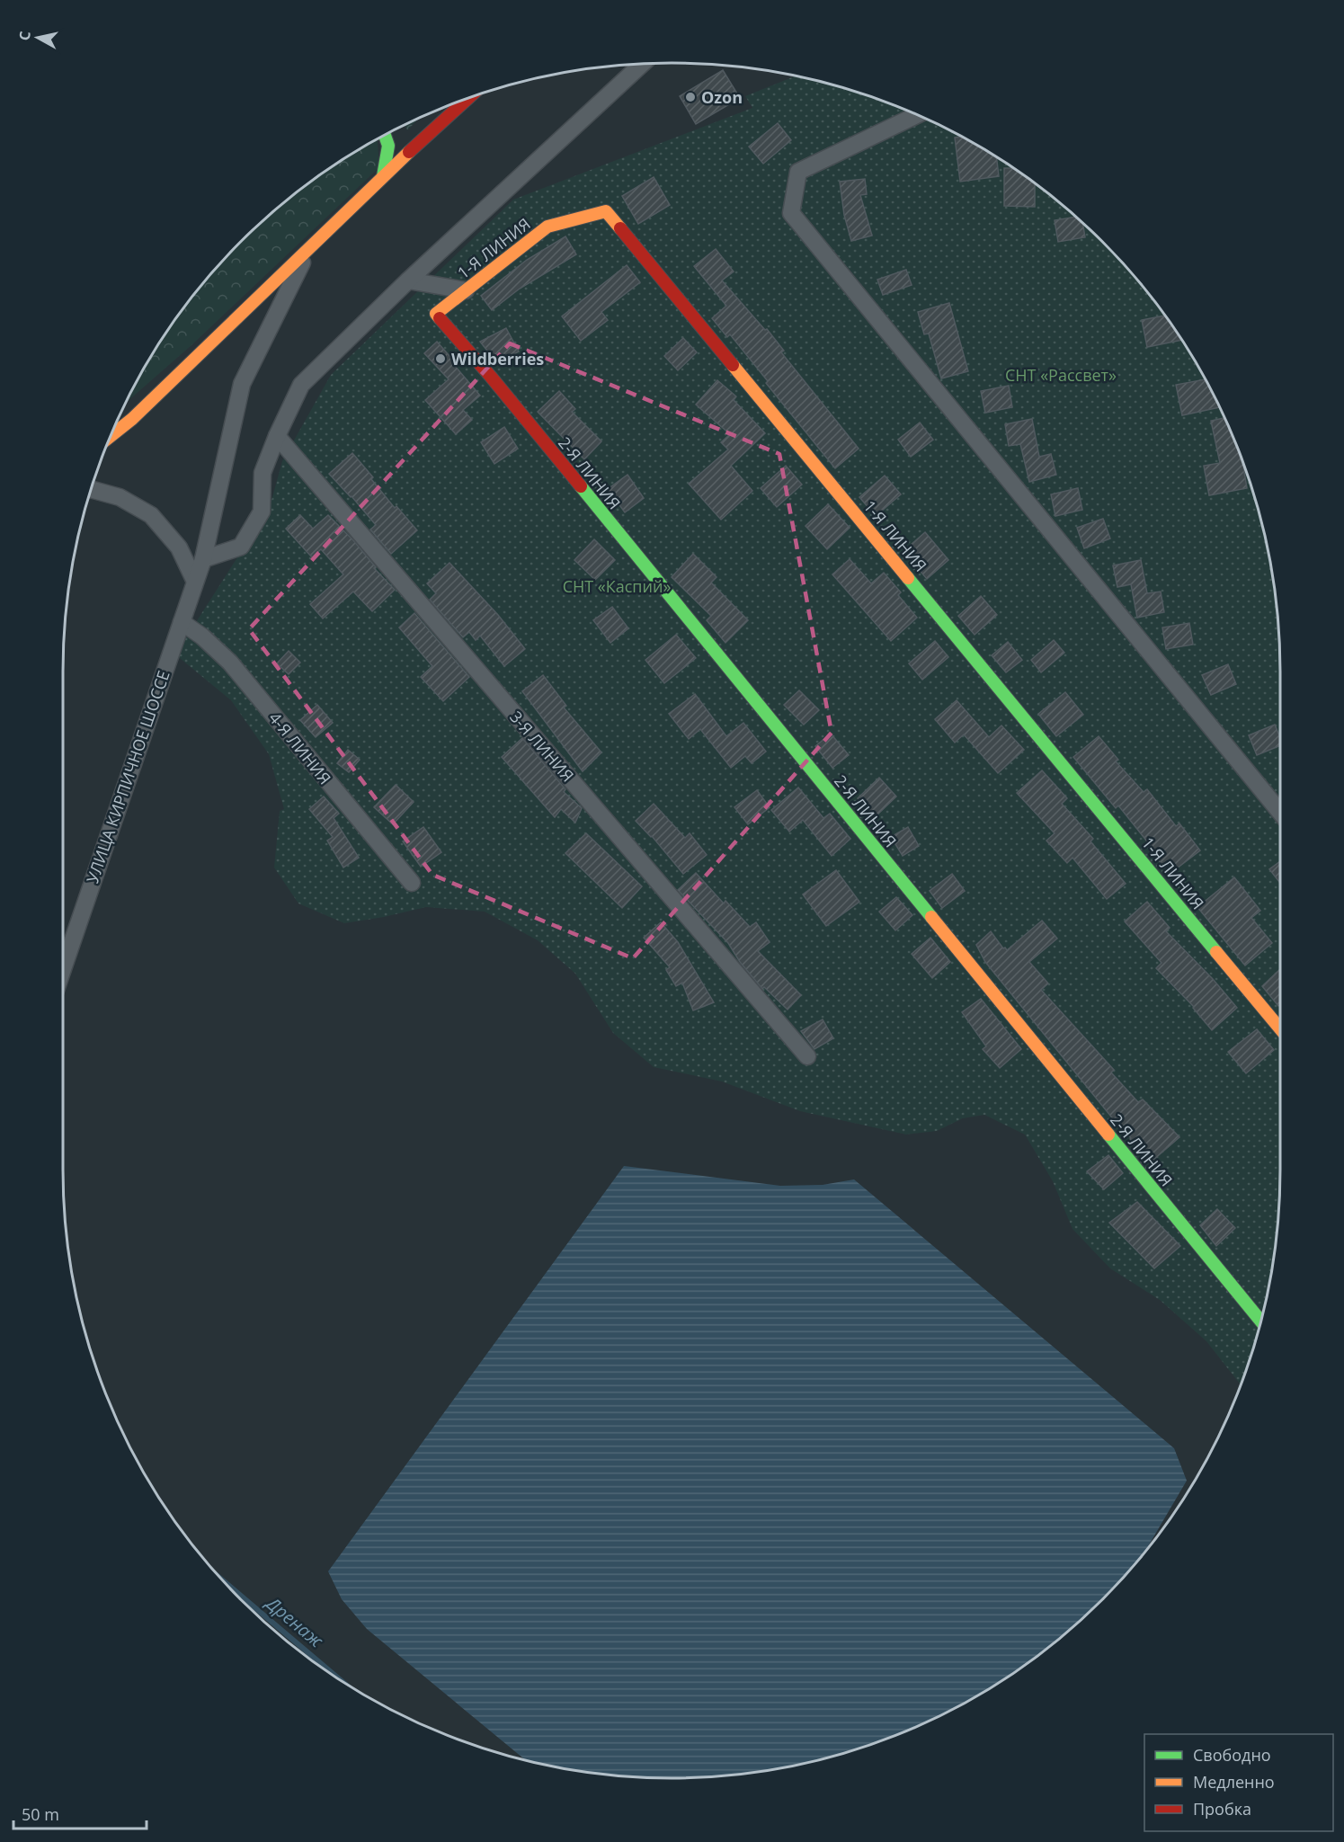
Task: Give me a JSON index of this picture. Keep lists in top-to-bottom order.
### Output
{
  "streets": {
    "street": [
      "1-Я ЛИНИЯ",
      "2-Я ЛИНИЯ",
      "3-Я ЛИНИЯ",
      "4-Я ЛИНИЯ",
      "УЛИЦА КИРПИЧНОЕ ШОССЕ"
    ]
  },
  "crossings": [
    ["1-Я ЛИНИЯ", "2-Я ЛИНИЯ"],
    ["4-Я ЛИНИЯ", "УЛИЦА КИРПИЧНОЕ ШОССЕ"]
  ],
  "water": ["Дренаж"],
  "parks": ["СНТ «Рассвет»", "СНТ «Каспий»"],
  "places": ["Ozon", "Wildberries"],
  "legend": ["Свободно", "Медленно", "Пробка"],
  "scale_bar": "50 m",
  "north": "left"
}
